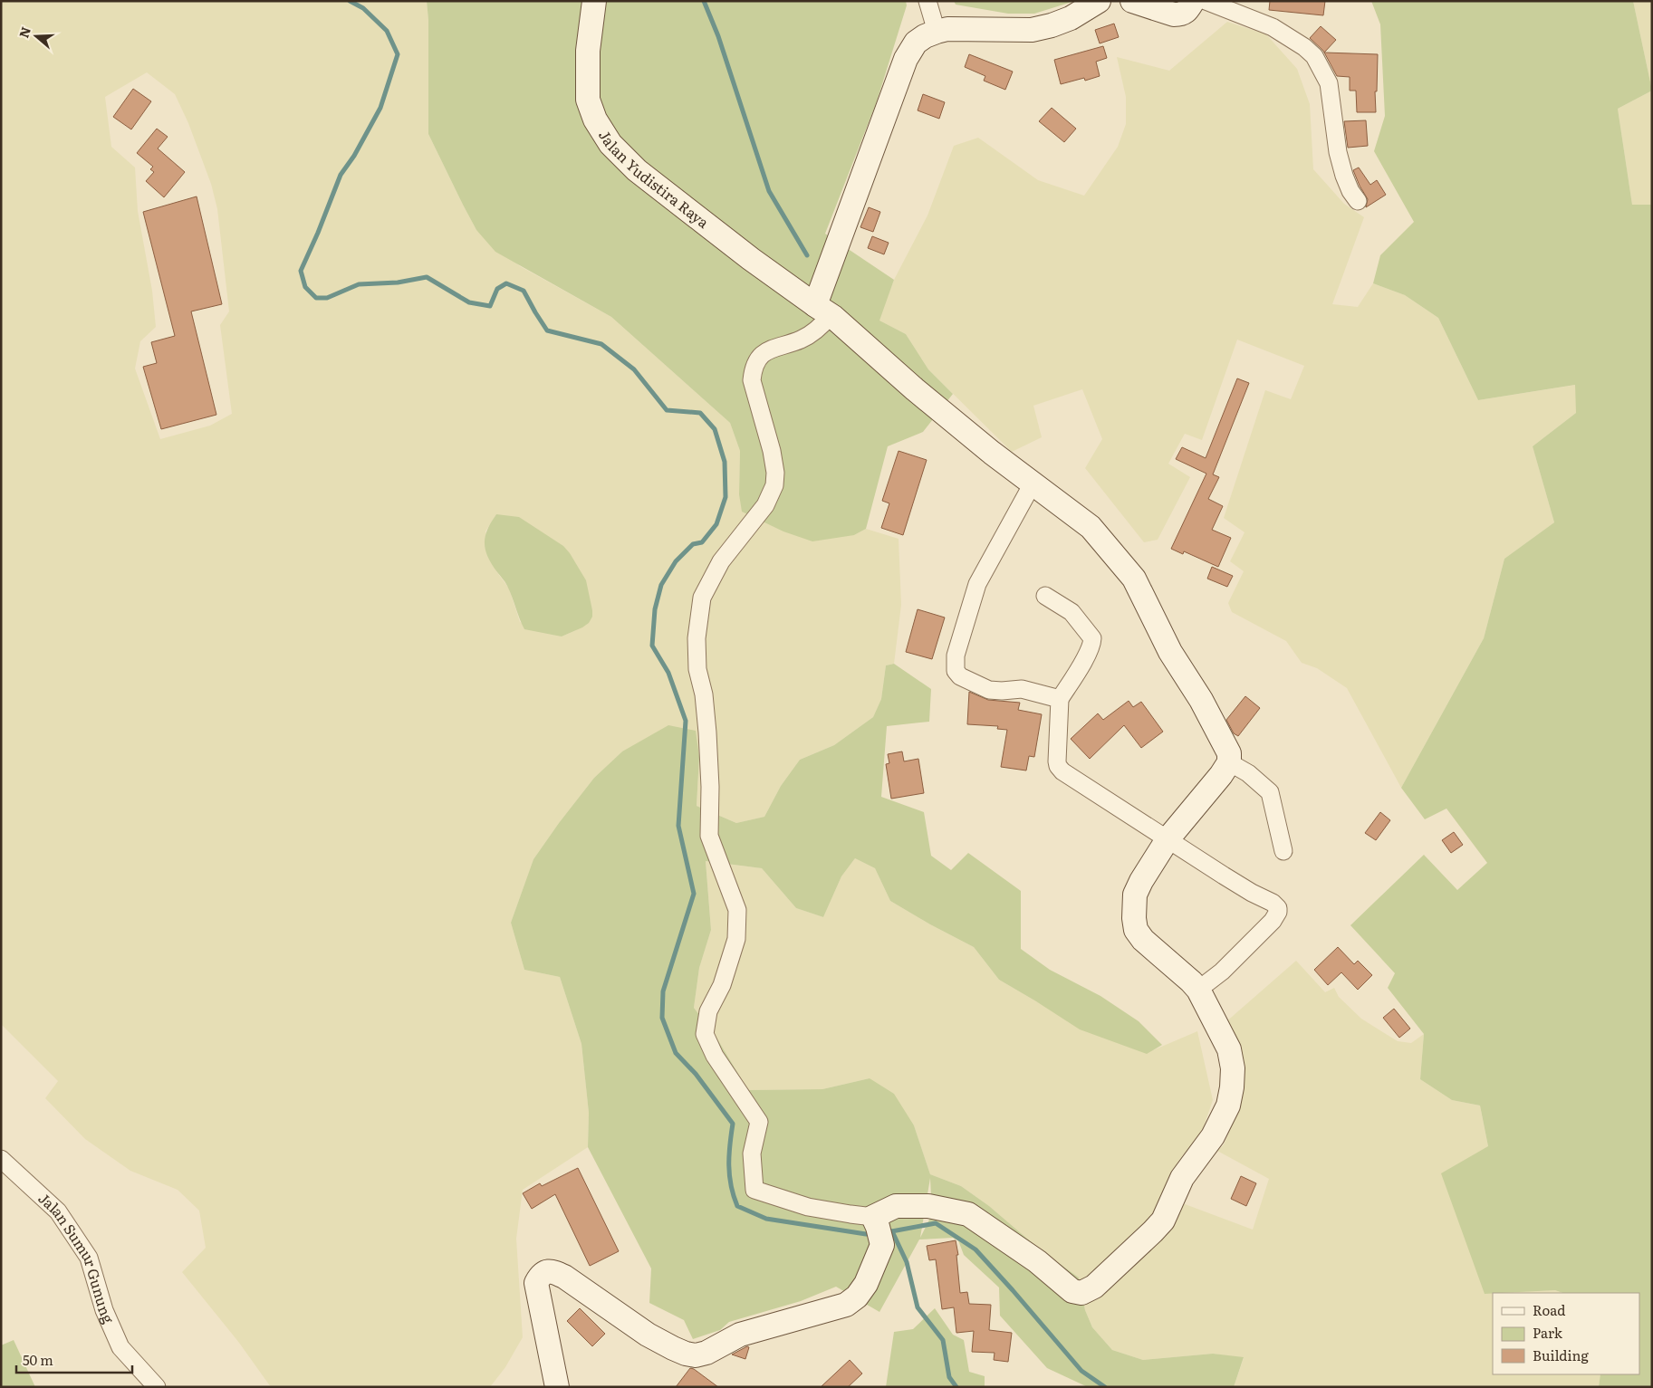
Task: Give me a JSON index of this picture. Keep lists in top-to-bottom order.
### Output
{
  "streets": {
    "street": ["Jalan Yudistira Raya", "Jalan Sumur Gunung"]
  },
  "legend": ["Road", "Park", "Building"],
  "scale_bar": "50 m",
  "north": "left"
}
